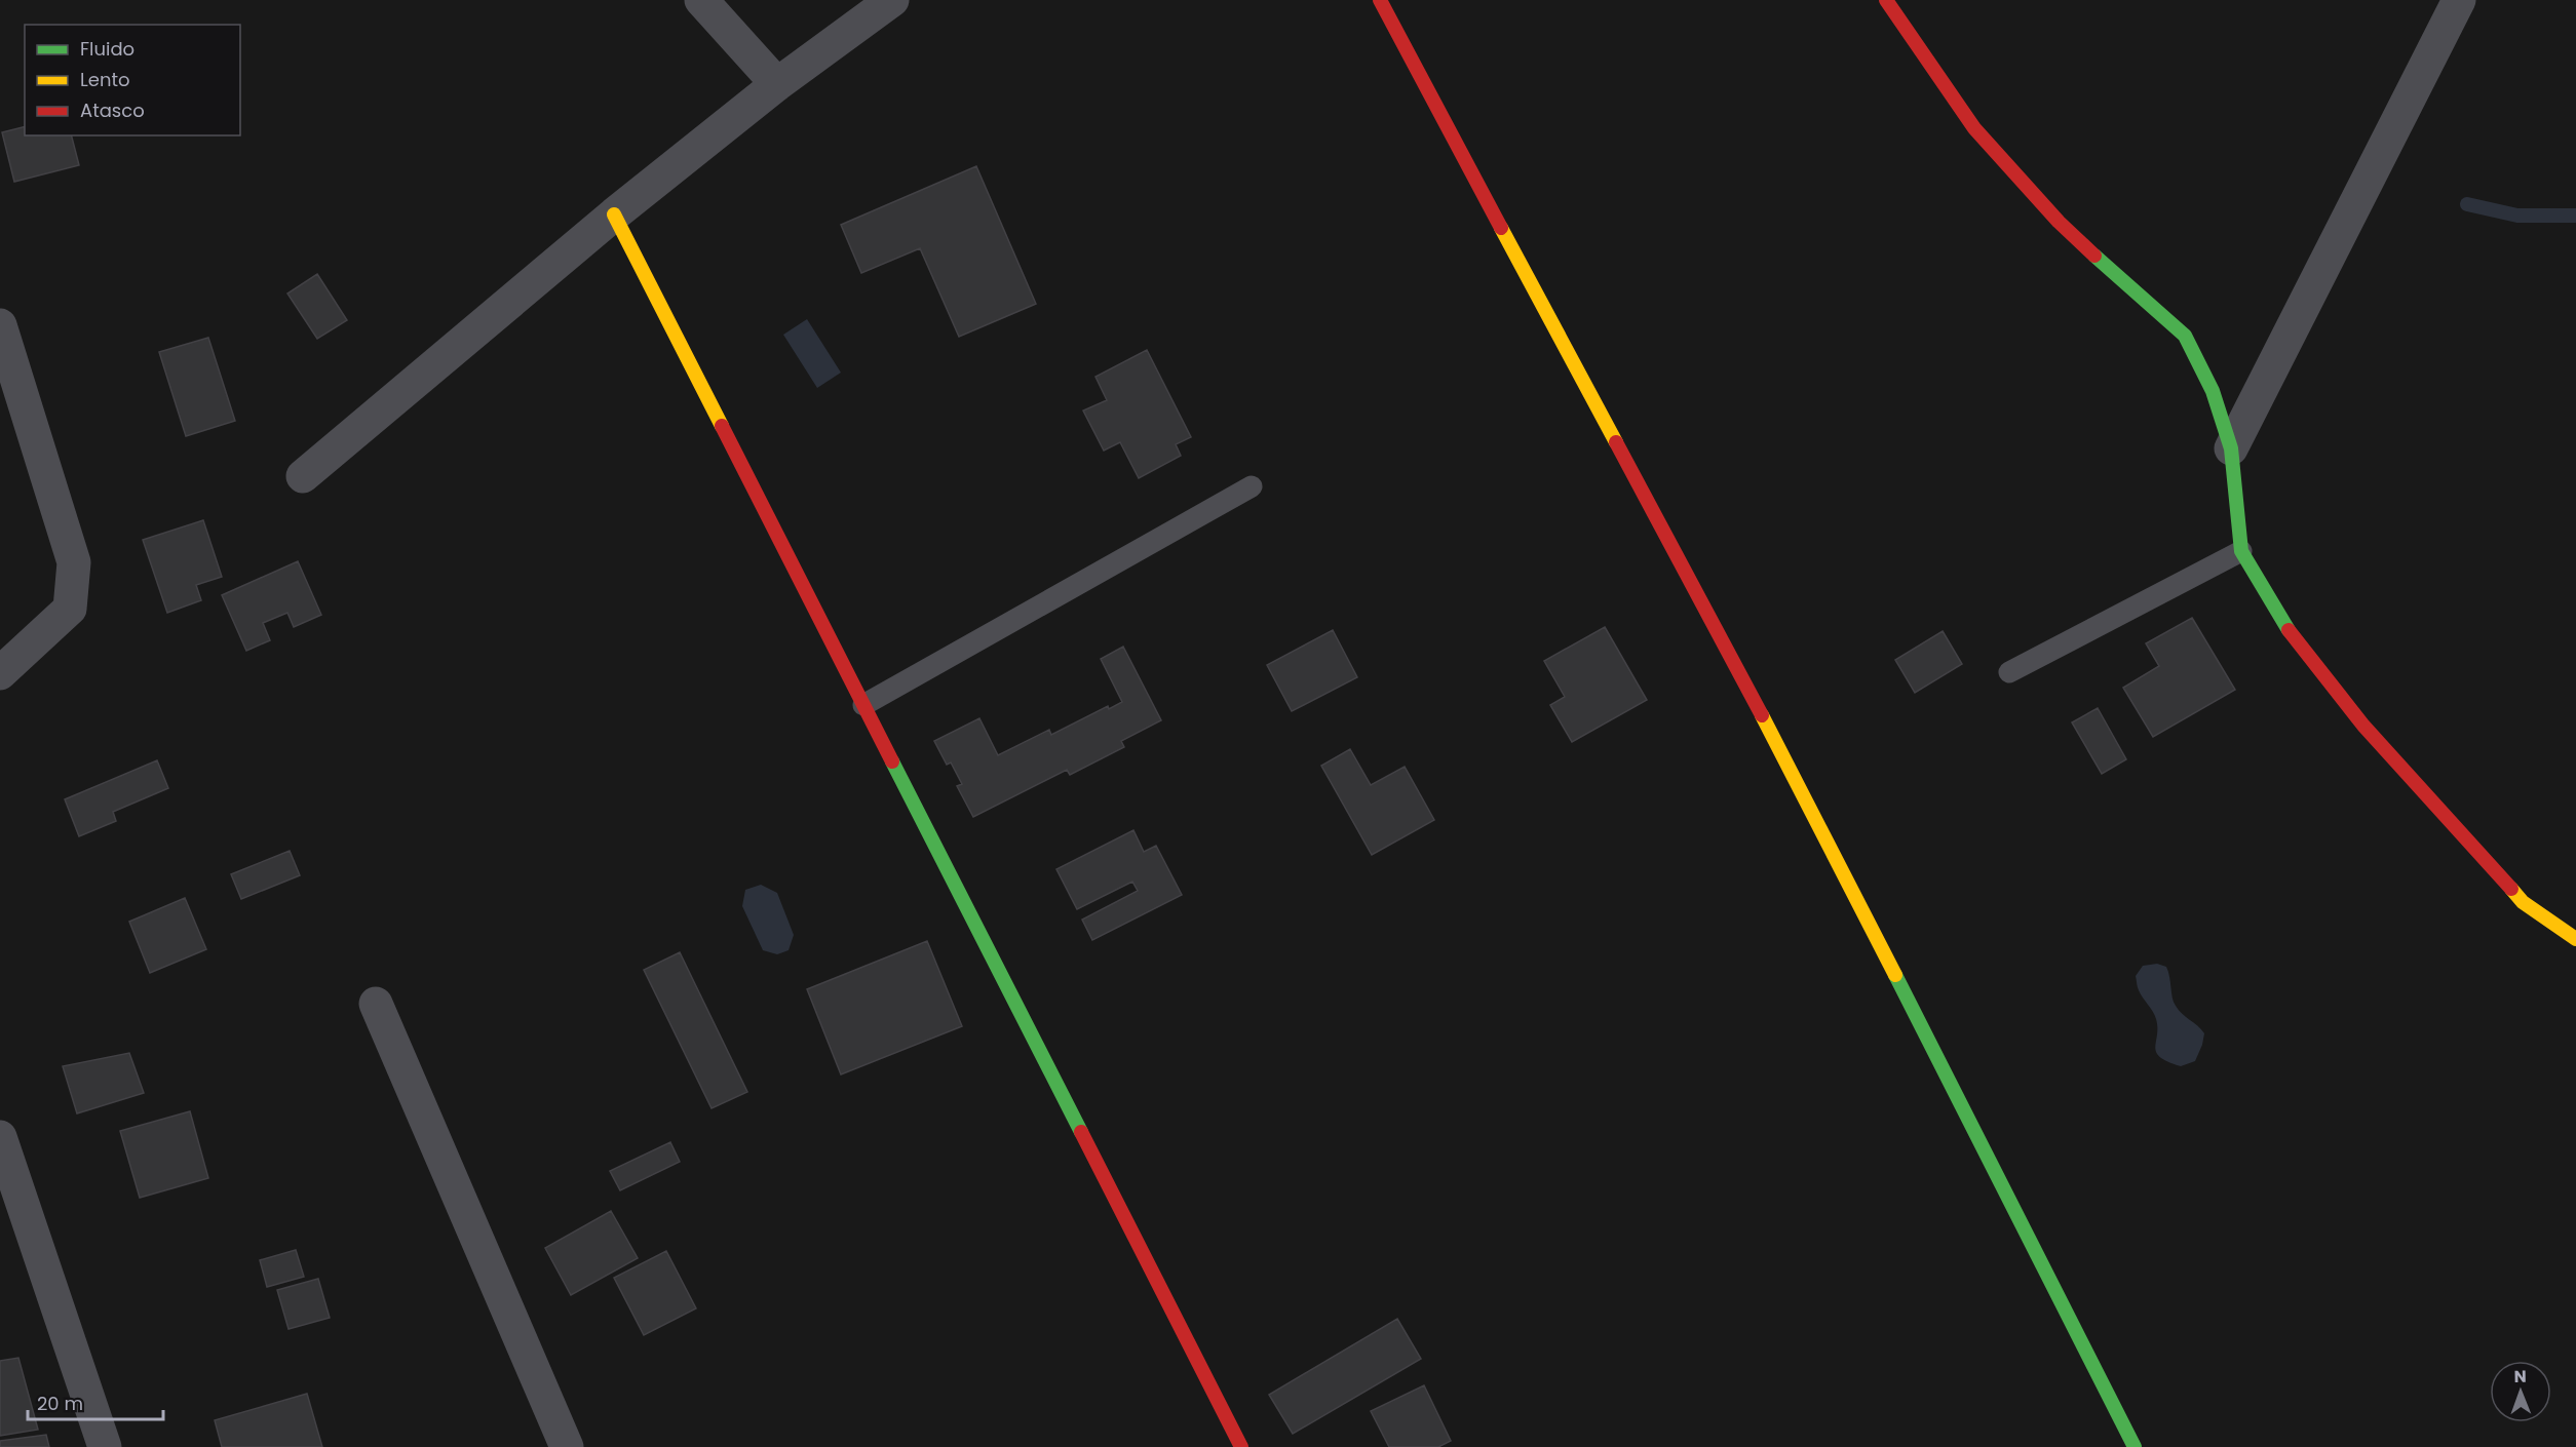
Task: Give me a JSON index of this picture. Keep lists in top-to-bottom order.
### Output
{
  "legend": ["Fluido", "Lento", "Atasco"],
  "scale_bar": "20 m",
  "north": "top"
}
